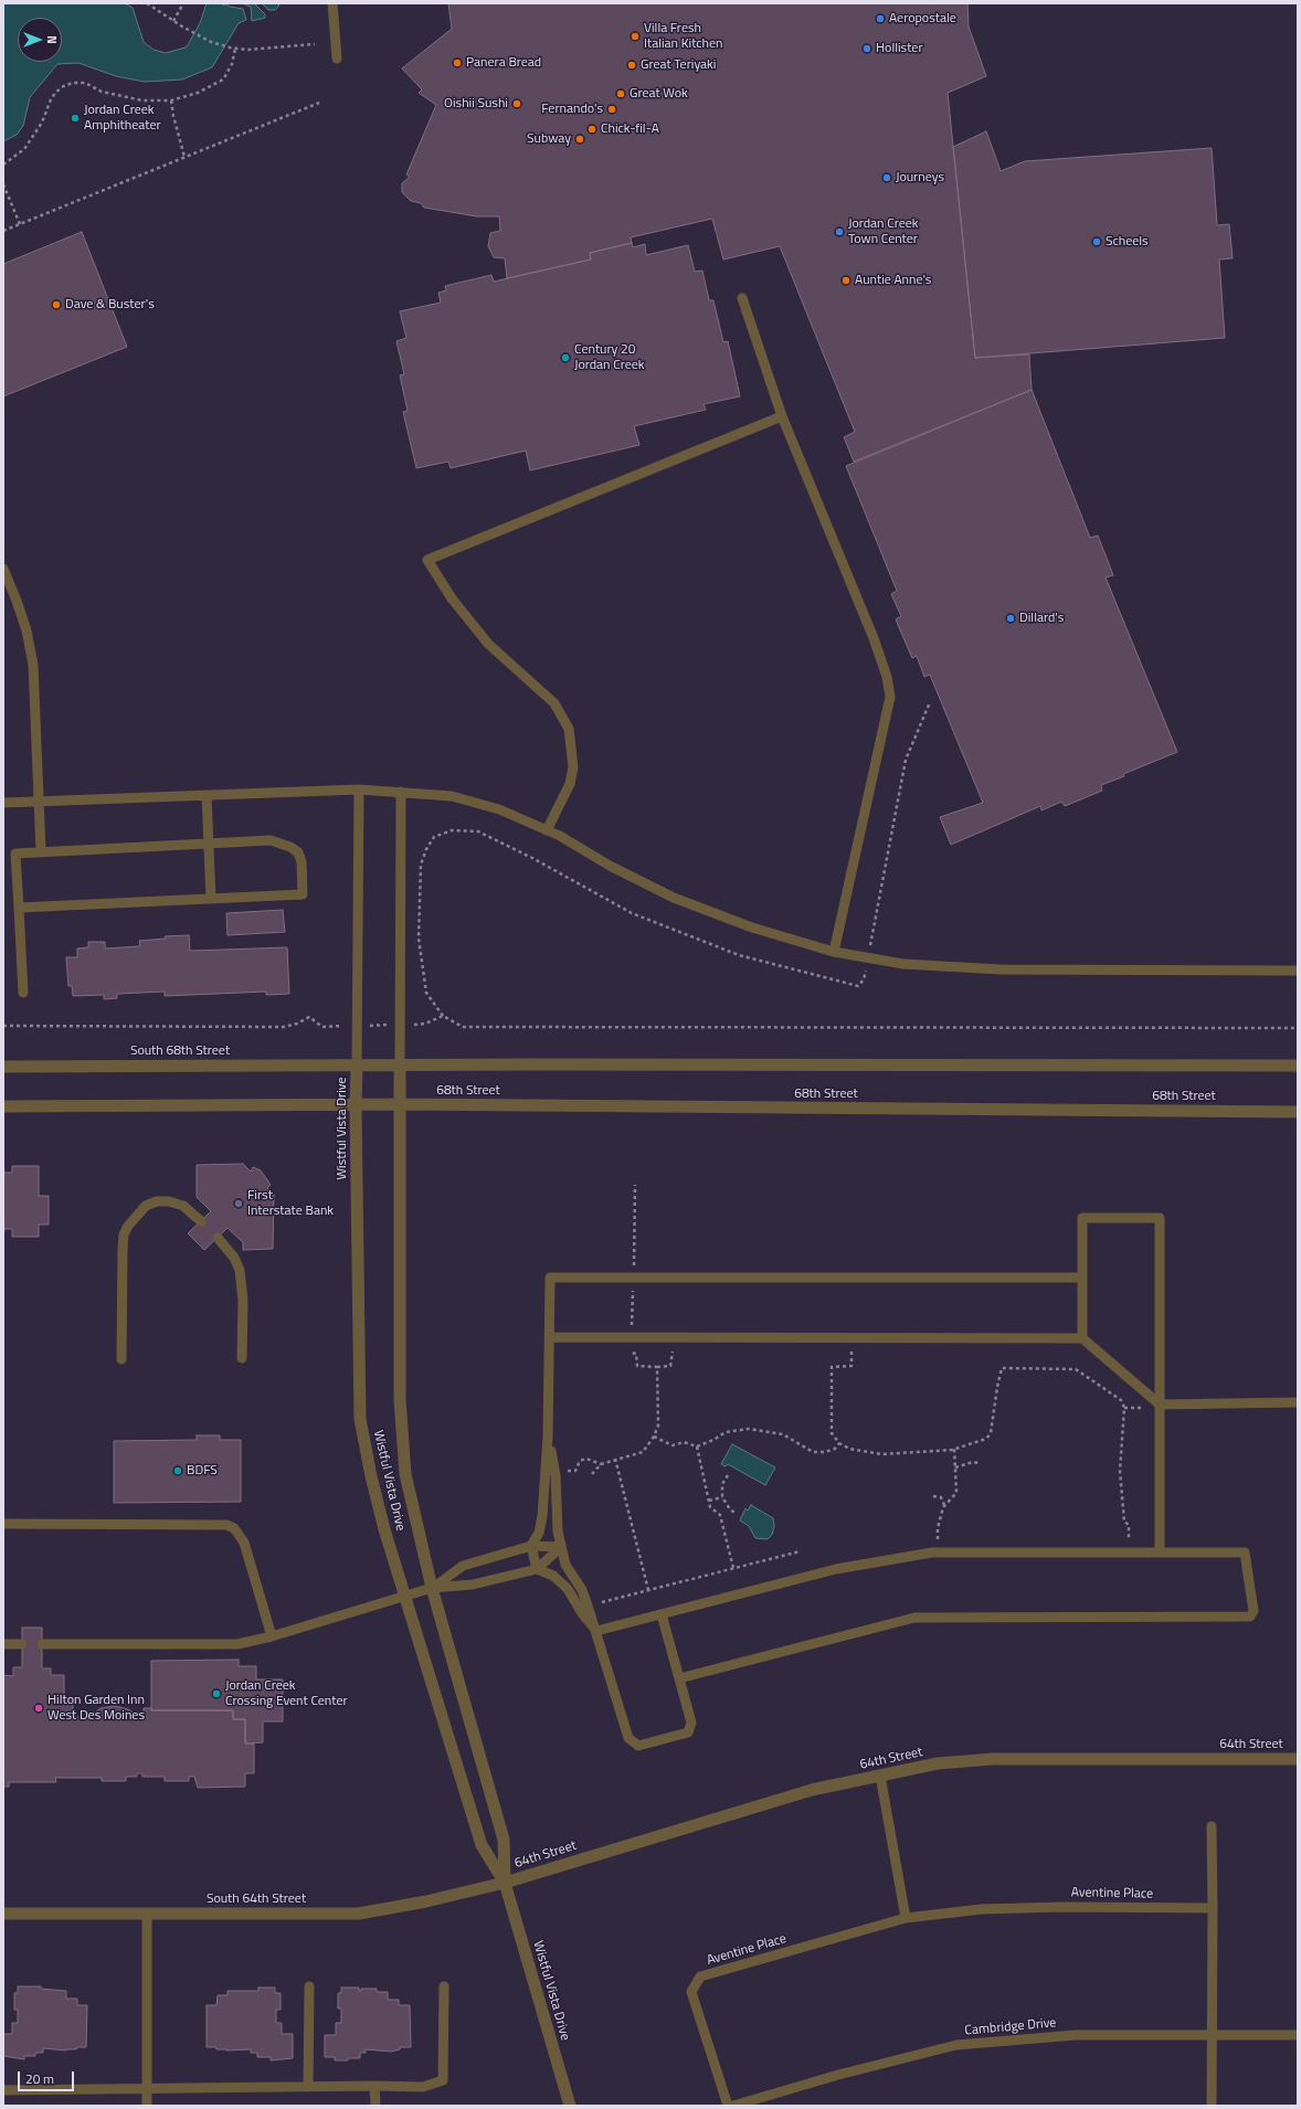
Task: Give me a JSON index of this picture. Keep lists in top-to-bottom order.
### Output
{
  "streets": {
    "street": [
      "South 68th Street",
      "68th Street",
      "Wistful Vista Drive",
      "64th Street",
      "South 64th Street"
    ],
    "lane": ["Aventine Place", "Cambridge Drive"]
  },
  "crossings": [
    ["South 68th Street", "68th Street"],
    ["South 68th Street", "Wistful Vista Drive"],
    ["68th Street", "Wistful Vista Drive"],
    ["Wistful Vista Drive", "64th Street"],
    ["Wistful Vista Drive", "South 64th Street"],
    ["64th Street", "South 64th Street"]
  ],
  "places": [
    "Aeropostale",
    "Villa Fresh Italian Kitchen",
    "Hollister",
    "Panera Bread",
    "Great Teriyaki",
    "Great Wok",
    "Oishii Sushi",
    "Fernando's",
    "Jordan Creek Amphitheater",
    "Chick-fil-A",
    "Subway",
    "Journeys",
    "Jordan Creek Town Center",
    "Scheels",
    "Auntie Anne's",
    "Dave & Buster's",
    "Century 20 Jordan Creek",
    "Dillard's",
    "First Interstate Bank",
    "BDFS",
    "Jordan Creek Crossing Event Center",
    "Hilton Garden Inn West Des Moines"
  ],
  "scale_bar": "20 m",
  "north": "right"
}
